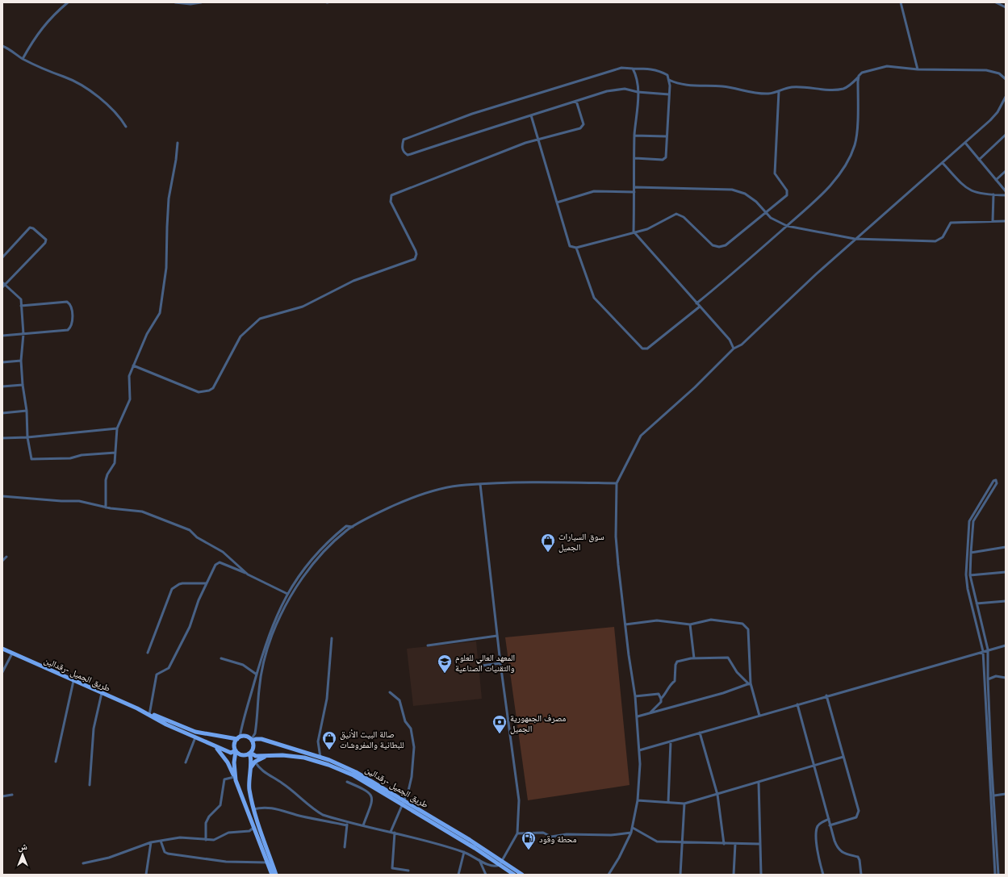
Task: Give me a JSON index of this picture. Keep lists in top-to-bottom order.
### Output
{
  "streets": {
    "main road": ["طريق الجميل -رقدالين"]
  },
  "places": {
    "shop": ["سوق السيارات الجميل", "صالة البيت الأنيق للبطانية والمفروشات"],
    "school or university": ["المعهد العالي للعلوم والتقنيات الصناعية"],
    "bank": ["مصرف الجمهورية الجميل"],
    "fuel station": ["محطة وقود"]
  },
  "north": "top"
}
